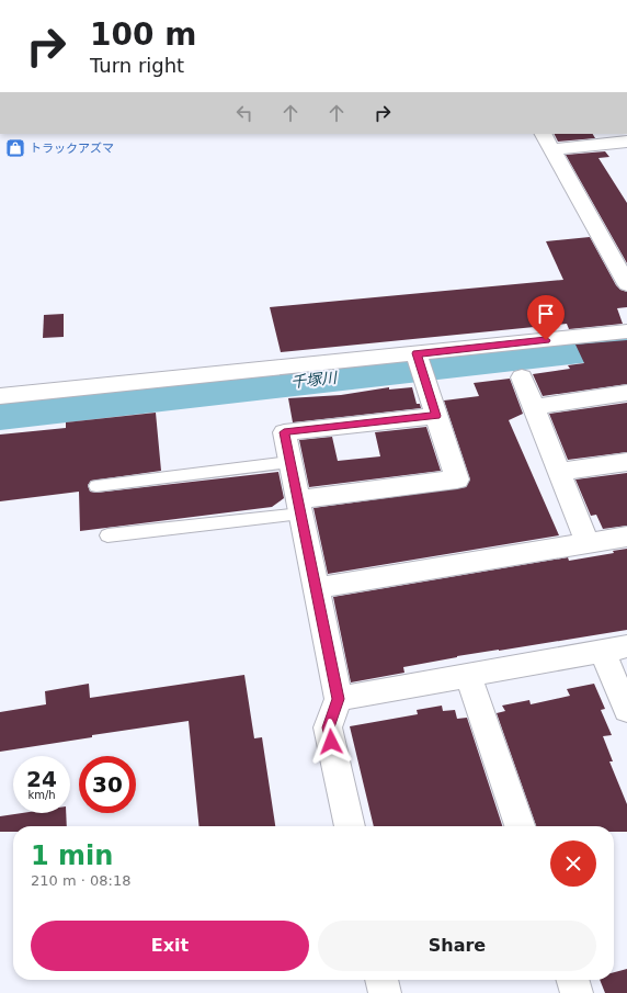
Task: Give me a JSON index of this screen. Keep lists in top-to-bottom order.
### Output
{
  "water": ["千塚川"],
  "places": {
    "shop": ["トラックアズマ"]
  },
  "page": {
    "turn": ["100 m", "Turn right"],
    "speed": "24 km/h",
    "limit": "30",
    "heading": ["1 min", "210 m · 08:18"],
    "buttons": ["Exit", "Share"]
  }
}
